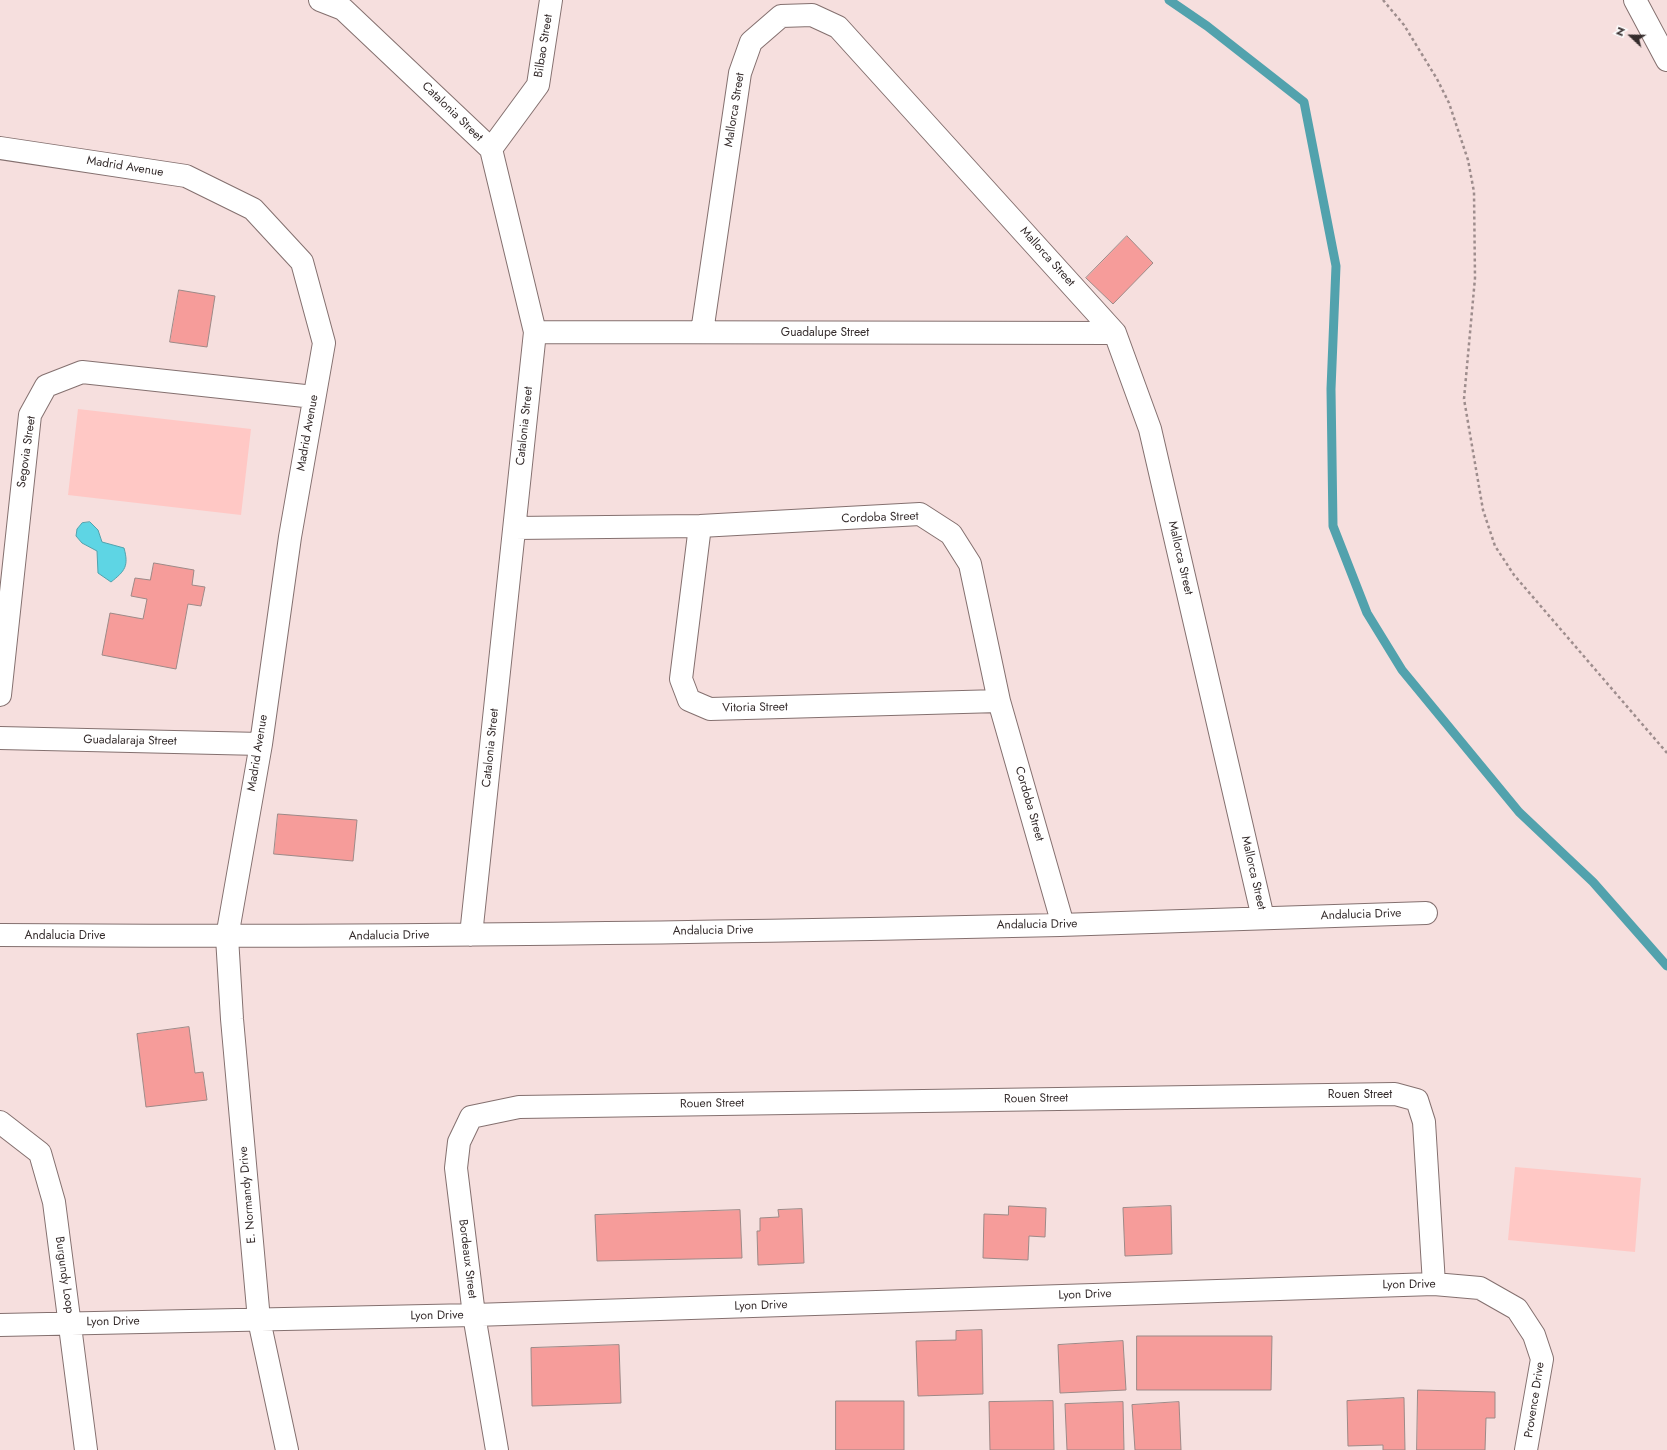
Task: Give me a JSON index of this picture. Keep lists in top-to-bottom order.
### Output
{
  "streets": {
    "main road": [
      "Bilbao Street",
      "Mallorca Street",
      "Catalonia Street",
      "Madrid Avenue",
      "Guadalupe Street",
      "Segovia Street",
      "Cordoba Street",
      "Vitoria Street",
      "Guadalaraja Street",
      "Andalucia Drive",
      "Rouen Street",
      "E. Normandy Drive",
      "Bordeaux Street",
      "Burgundy Loop",
      "Lyon Drive",
      "Provence Drive"
    ]
  },
  "crossings": [
    ["Bilbao Street", "Catalonia Street"],
    ["Mallorca Street", "Guadalupe Street"],
    ["Mallorca Street", "Andalucia Drive"],
    ["Catalonia Street", "Guadalupe Street"],
    ["Catalonia Street", "Cordoba Street"],
    ["Catalonia Street", "Andalucia Drive"],
    ["Madrid Avenue", "Segovia Street"],
    ["Madrid Avenue", "Guadalaraja Street"],
    ["Madrid Avenue", "Andalucia Drive"],
    ["Madrid Avenue", "E. Normandy Drive"],
    ["Cordoba Street", "Vitoria Street"],
    ["Cordoba Street", "Andalucia Drive"],
    ["Andalucia Drive", "E. Normandy Drive"],
    ["Rouen Street", "Bordeaux Street"],
    ["Rouen Street", "Lyon Drive"],
    ["E. Normandy Drive", "Lyon Drive"],
    ["Bordeaux Street", "Lyon Drive"],
    ["Burgundy Loop", "Lyon Drive"],
    ["Lyon Drive", "Provence Drive"]
  ],
  "north": "left"
}
